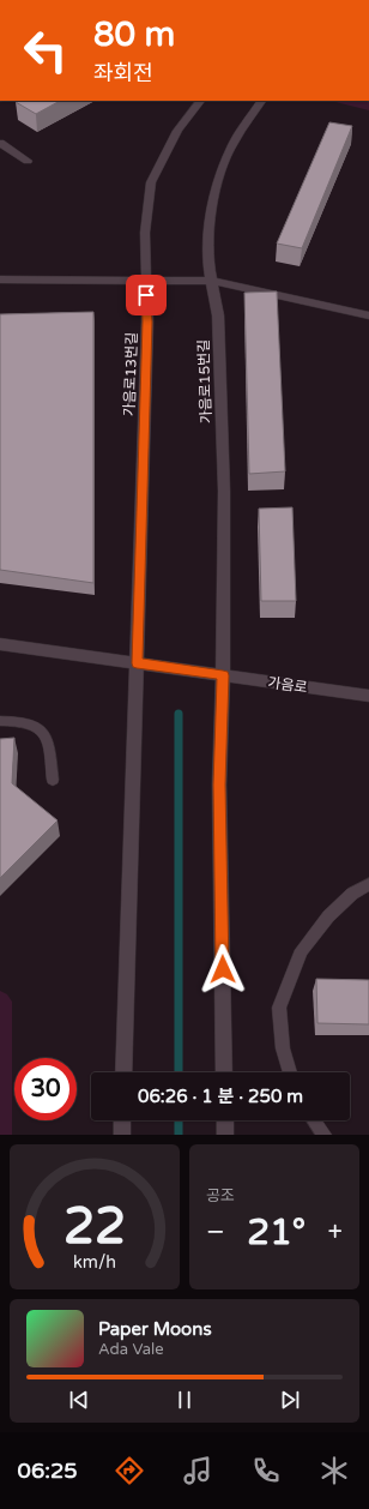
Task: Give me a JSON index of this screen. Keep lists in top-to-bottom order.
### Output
{
  "streets": {
    "street": ["가음로13번길", "가음로15번길", "가음로"]
  },
  "crossings": [
    ["가음로13번길", "가음로"],
    ["가음로15번길", "가음로"]
  ],
  "page": {
    "turn": ["80 m", "좌회전"],
    "limit": "30",
    "trip": "06:26 · 1 분 · 250 m",
    "tile": "공조",
    "heat": ["−", "21°", "+"],
    "song": ["Paper Moons", "Ada Vale"],
    "tabs": "06:25",
    "gauge": ["22", "km/h"]
  }
}
